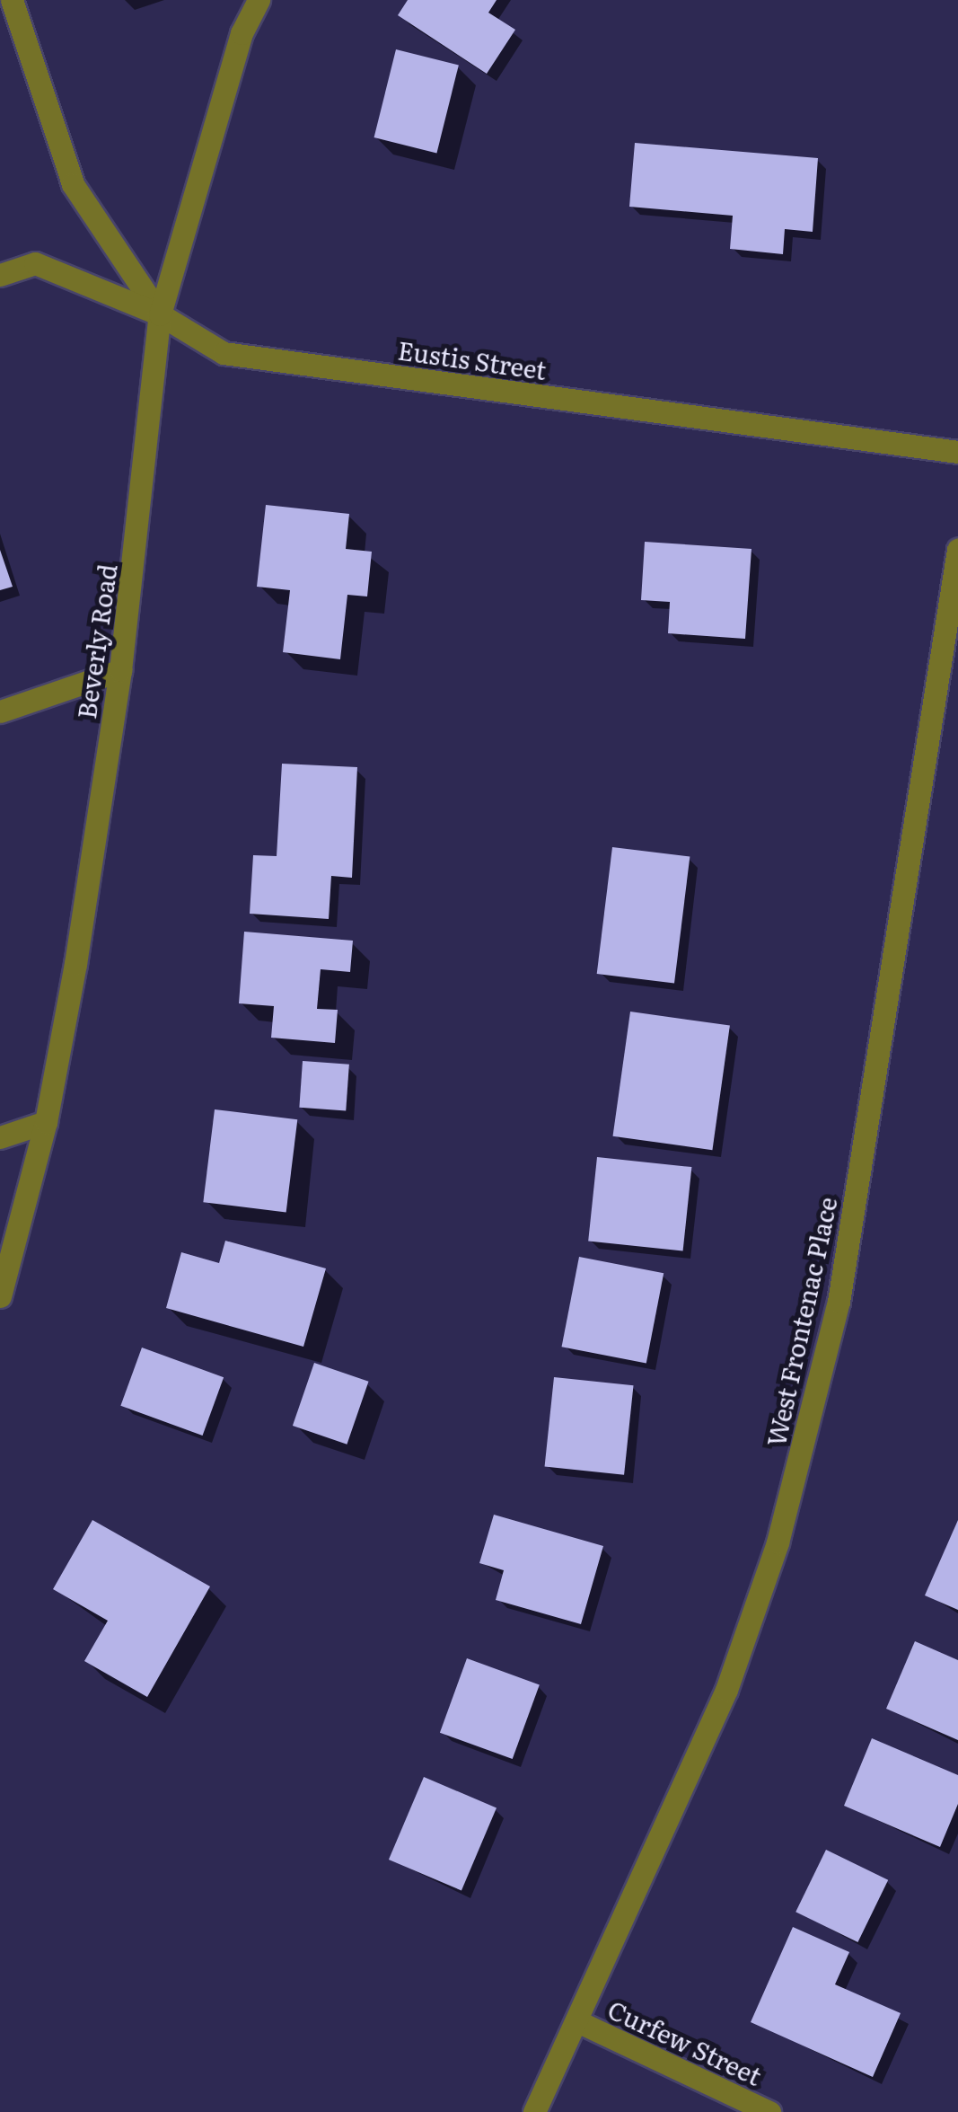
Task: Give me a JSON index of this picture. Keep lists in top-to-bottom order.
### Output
{
  "streets": {
    "street": [
      "Eustis Street",
      "Beverly Road",
      "West Frontenac Place",
      "Curfew Street"
    ]
  },
  "crossings": [
    ["Eustis Street", "Beverly Road"],
    ["West Frontenac Place", "Curfew Street"]
  ]
}
